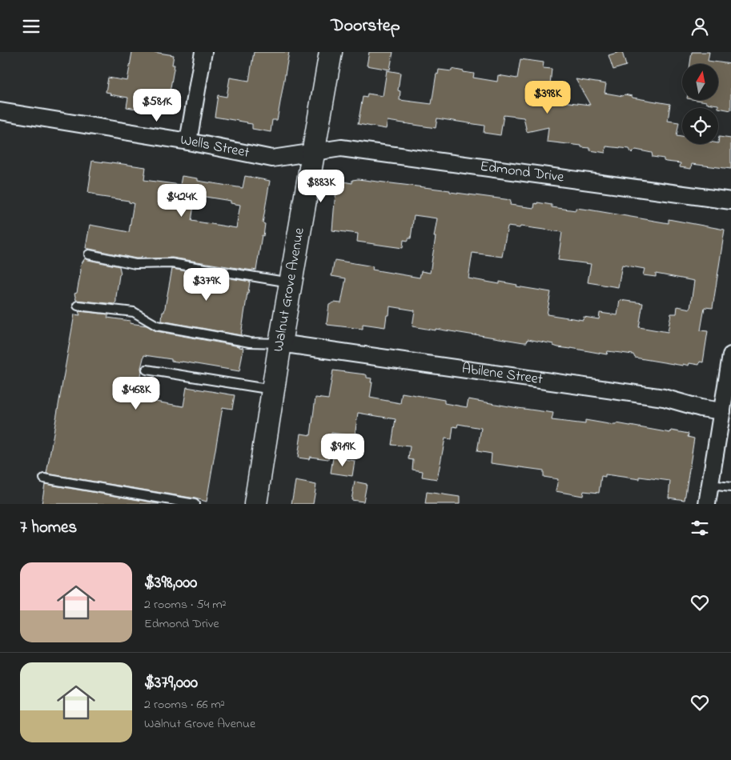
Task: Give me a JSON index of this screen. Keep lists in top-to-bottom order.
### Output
{
  "streets": {
    "main road": ["Walnut Grove Avenue"],
    "street": ["Wells Street", "Edmond Drive", "Abilene Street"]
  },
  "crossings": [
    ["Wells Street", "Edmond Drive"],
    ["Wells Street", "Walnut Grove Avenue"],
    ["Edmond Drive", "Walnut Grove Avenue"],
    ["Walnut Grove Avenue", "Abilene Street"]
  ],
  "north": "top",
  "page": {
    "header": "Doorstep",
    "price": [
      "$398K",
      "$581K",
      "$883K",
      "$424K",
      "$379K",
      "$468K",
      "$919K"
    ],
    "heading": "7 homes",
    "list": [
      {
        "name": "$398,000",
        "note": "2 rooms · 54 m² · Edmond Drive"
      },
      {
        "name": "$379,000",
        "note": "2 rooms · 66 m² · Walnut Grove Avenue"
      }
    ]
  }
}
